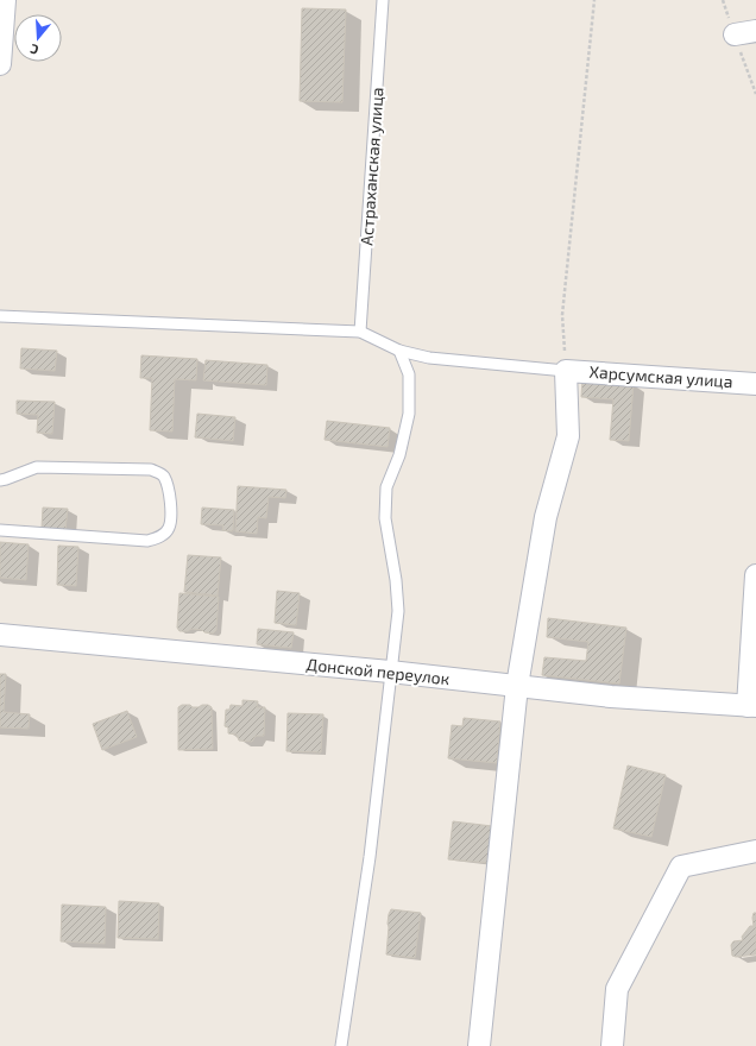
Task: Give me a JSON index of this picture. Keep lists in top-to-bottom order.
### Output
{
  "streets": {
    "street": ["Харсумская улица", "Донской переулок"],
    "lane": ["Астраханская улица"]
  },
  "north": "bottom"
}
